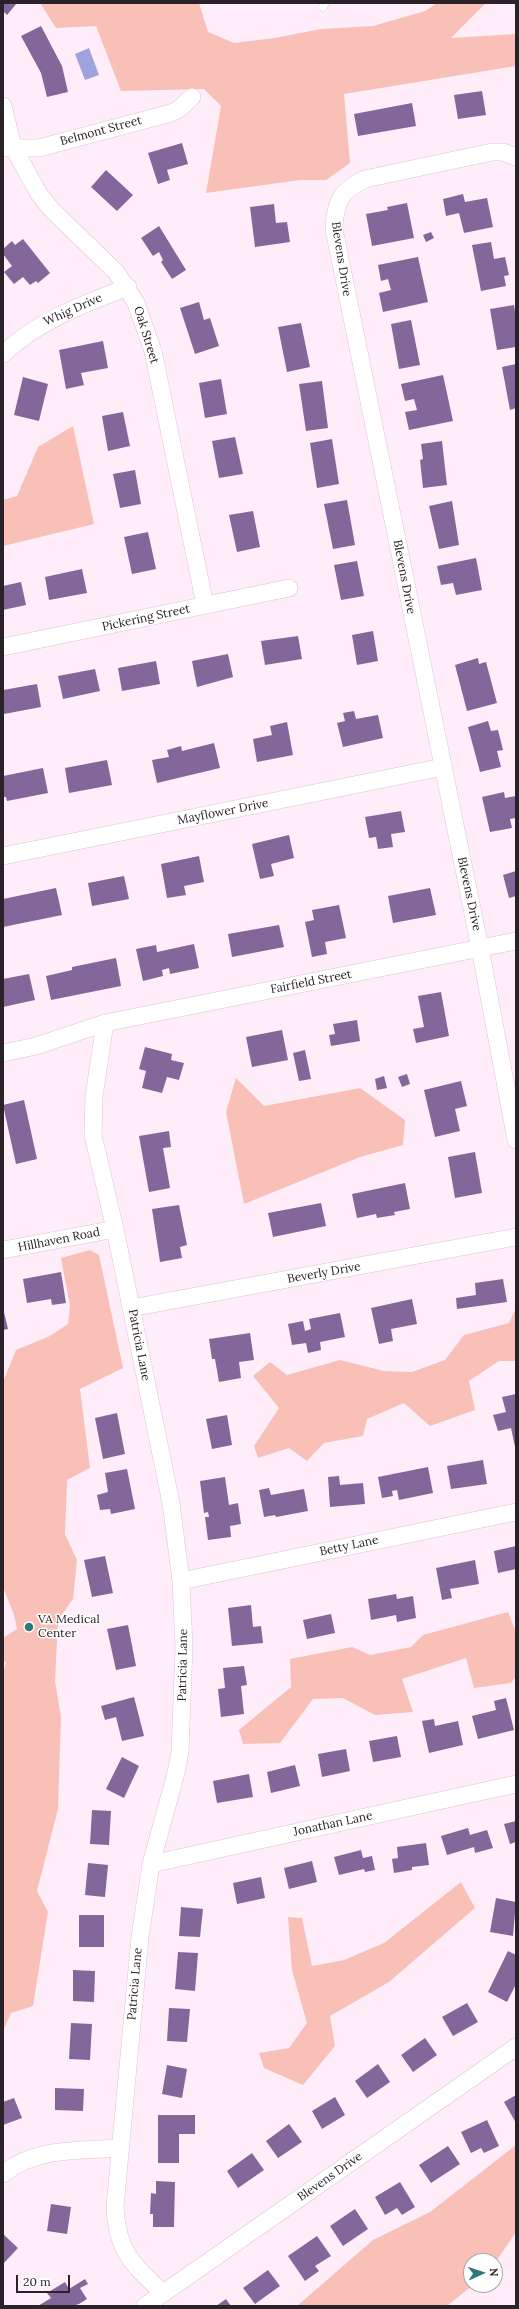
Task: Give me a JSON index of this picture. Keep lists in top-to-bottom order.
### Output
{
  "streets": {
    "street": [
      "Belmont Street",
      "Blevens Drive",
      "Whig Drive",
      "Oak Street",
      "Pickering Street",
      "Mayflower Drive",
      "Fairfield Street",
      "Hillhaven Road",
      "Beverly Drive",
      "Patricia Lane",
      "Betty Lane",
      "Jonathan Lane"
    ]
  },
  "crossings": [
    ["Belmont Street", "Oak Street"],
    ["Blevens Drive", "Mayflower Drive"],
    ["Blevens Drive", "Fairfield Street"],
    ["Blevens Drive", "Patricia Lane"],
    ["Whig Drive", "Oak Street"],
    ["Oak Street", "Pickering Street"],
    ["Fairfield Street", "Patricia Lane"],
    ["Hillhaven Road", "Patricia Lane"],
    ["Beverly Drive", "Patricia Lane"],
    ["Patricia Lane", "Betty Lane"],
    ["Patricia Lane", "Jonathan Lane"]
  ],
  "places": ["VA Medical Center"],
  "scale_bar": "20 m",
  "north": "right"
}
